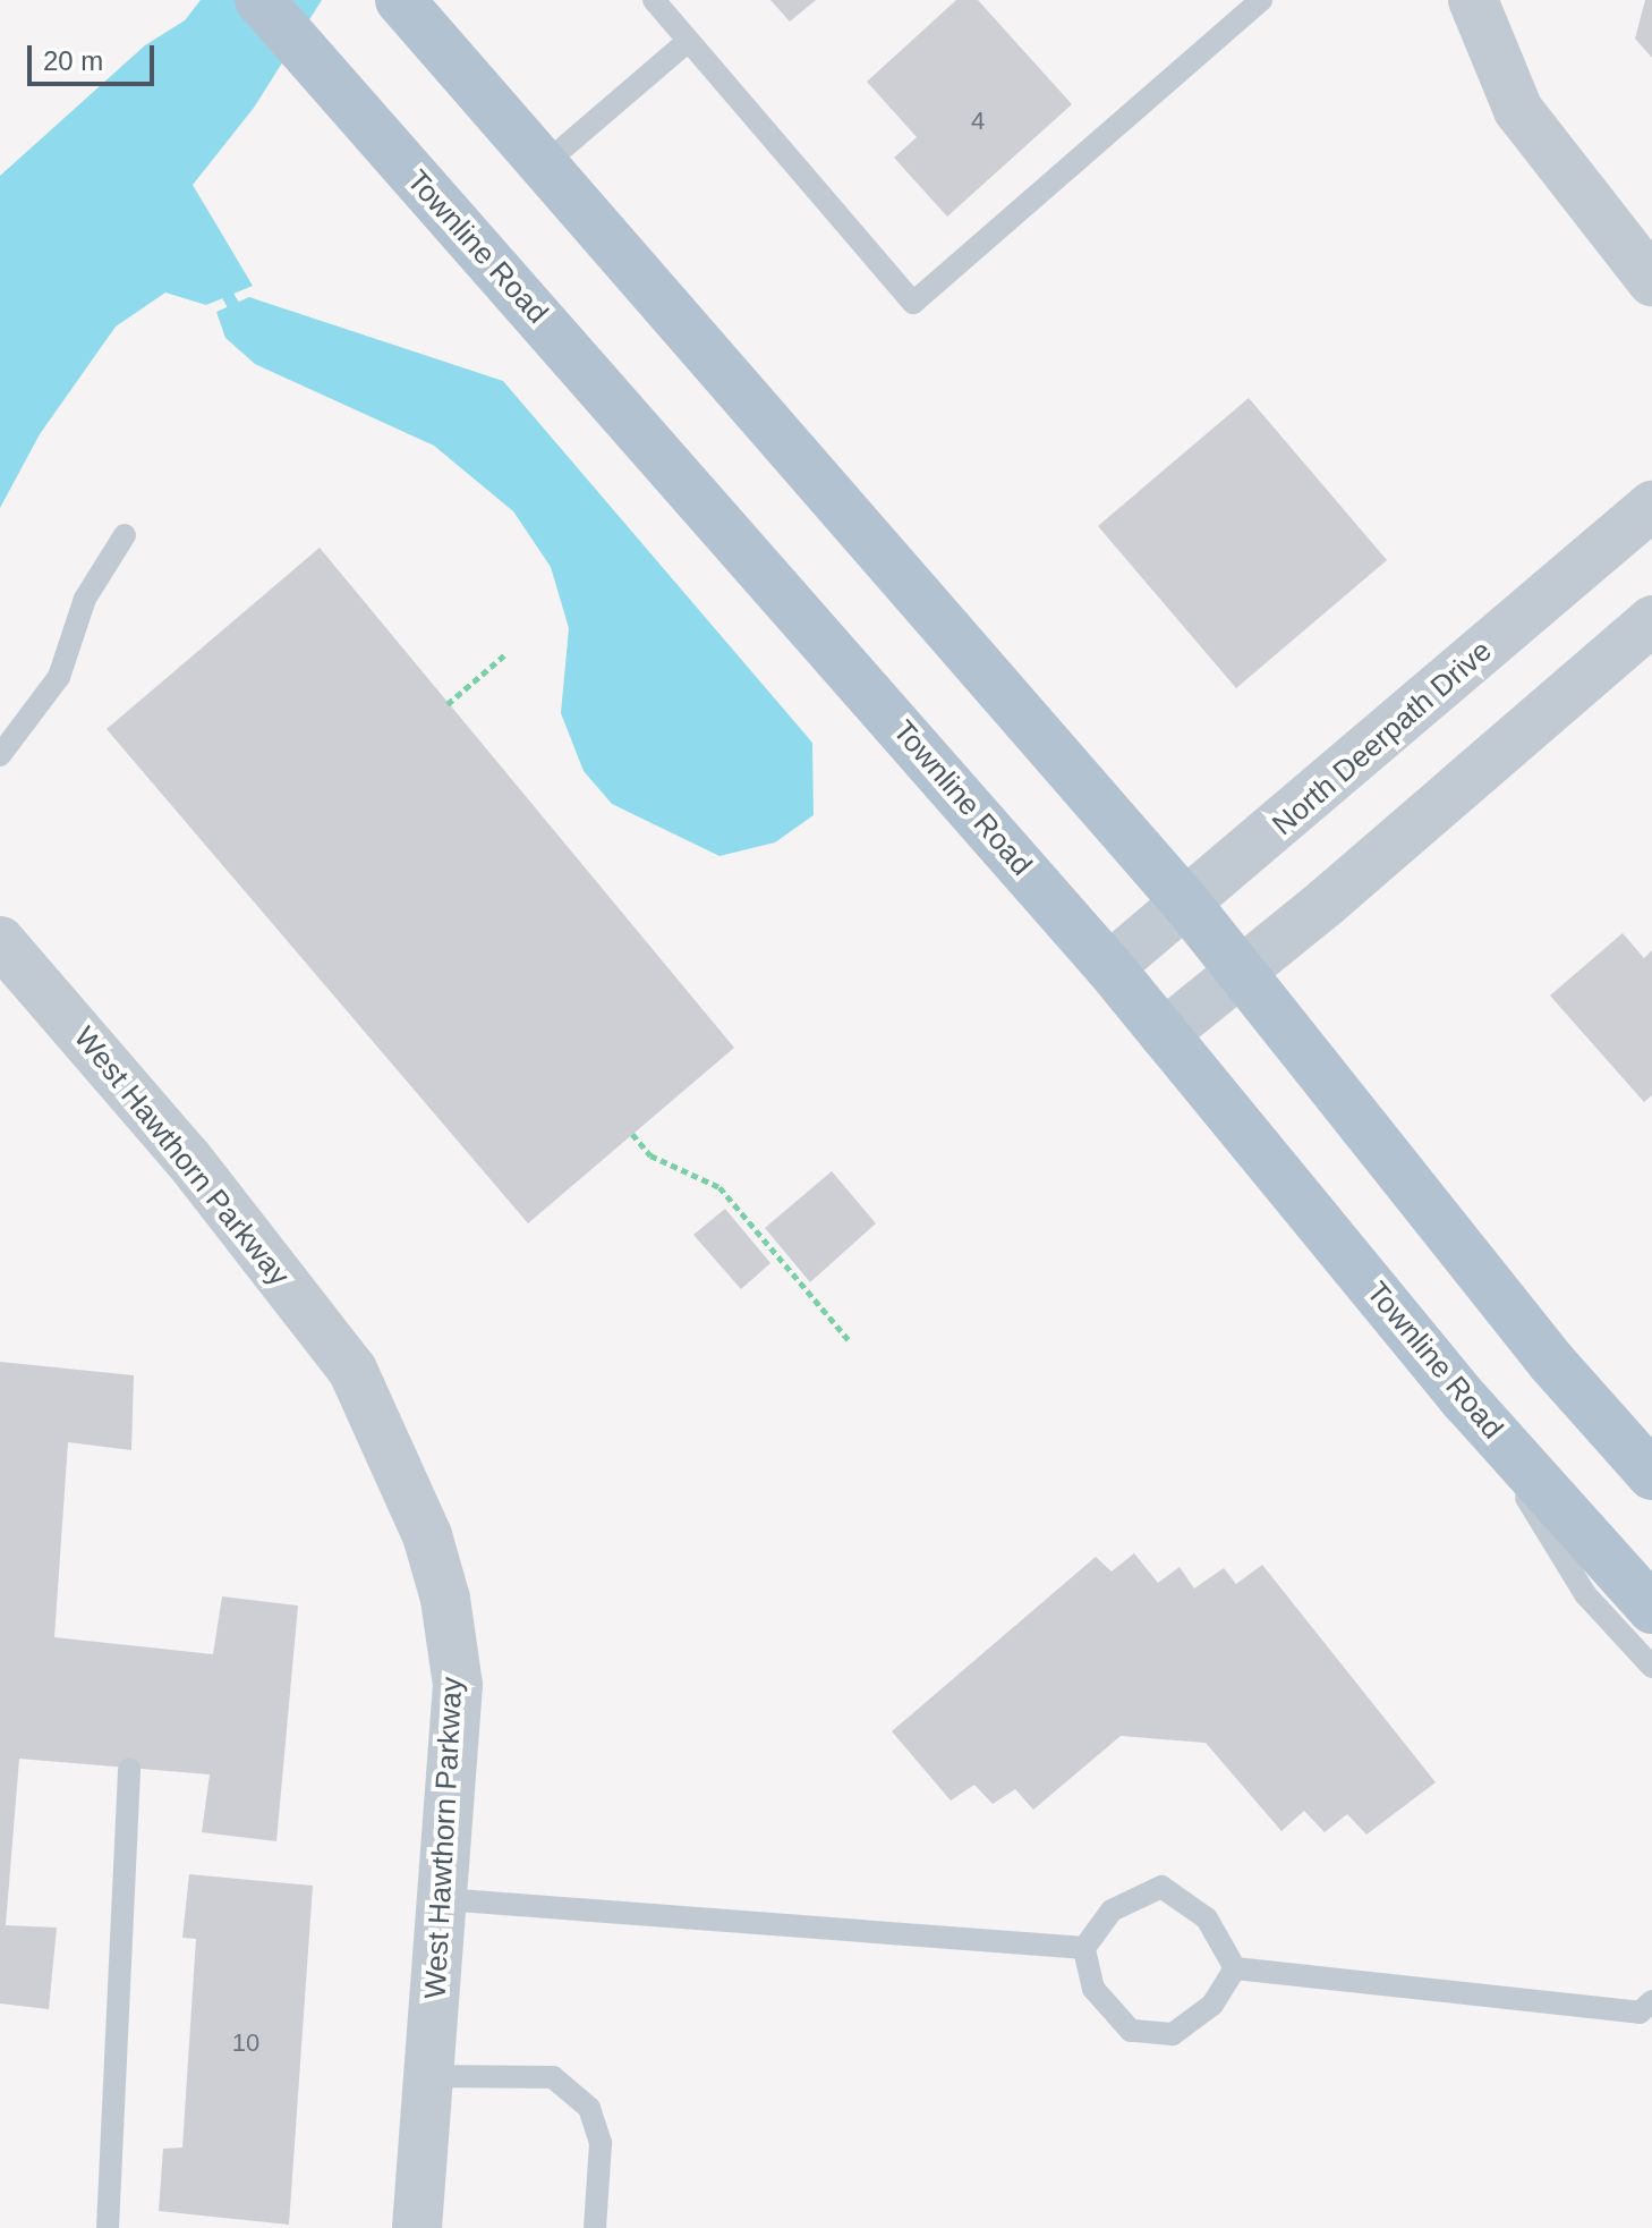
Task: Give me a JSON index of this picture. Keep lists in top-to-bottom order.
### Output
{
  "streets": {
    "main road": ["Townline Road"],
    "street": ["North Deerpath Drive", "West Hawthorn Parkway"]
  },
  "crossings": [
    ["Townline Road", "North Deerpath Drive"]
  ],
  "house_numbers": ["4", "10"],
  "scale_bar": "20 m"
}
